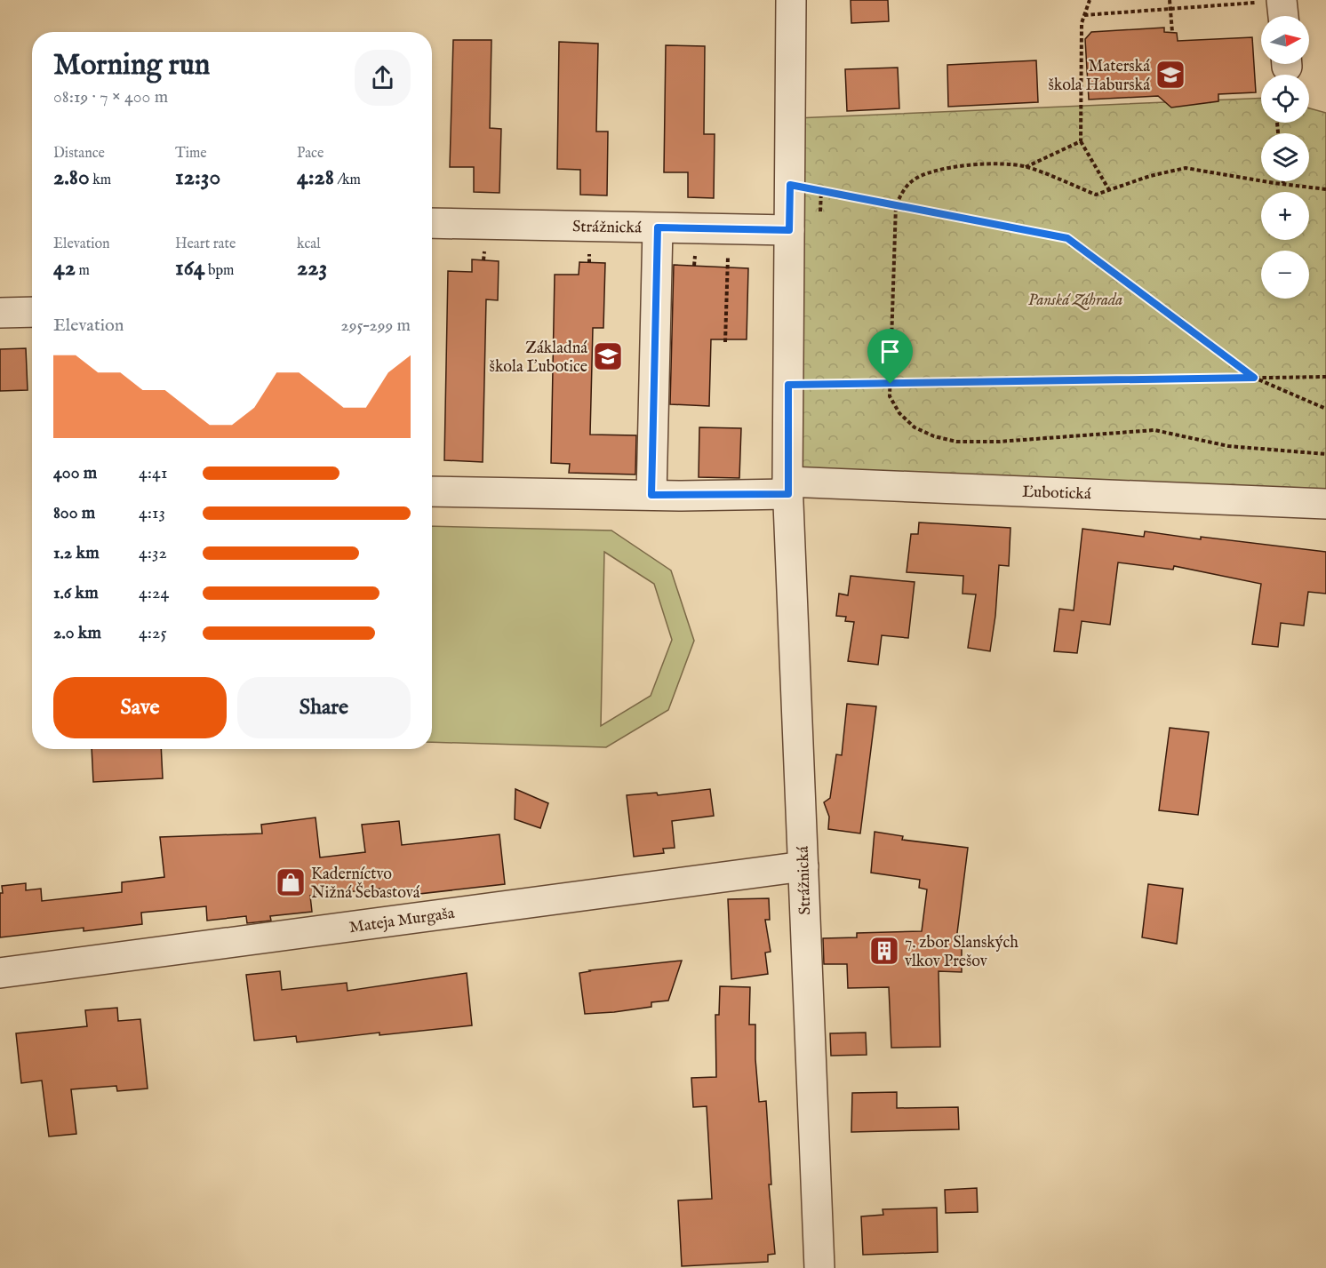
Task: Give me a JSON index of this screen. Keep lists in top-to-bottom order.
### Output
{
  "streets": {
    "street": ["Strážnická", "Ľubotická", "Mateja Murgaša"]
  },
  "crossings": [
    ["Strážnická", "Ľubotická"],
    ["Strážnická", "Mateja Murgaša"]
  ],
  "parks": ["Panská Záhrada"],
  "places": {
    "school or university": ["Materská škola Haburská", "Základná škola Ľubotice"],
    "shop": ["Kaderníctvo Nižná Šebastová"],
    "building": ["7. zbor Slanských vlkov Prešov"]
  },
  "north": "right",
  "page": {
    "map_buttons": ["+", "−"],
    "heading": ["Morning run", "08:19 · 7 × 400 m"],
    "stats": [
      ["Distance", "2.80 km"],
      ["Time", "12:30"],
      ["Pace", "4:28 /km"],
      ["Elevation", "42 m"],
      ["Heart rate", "164 bpm"],
      ["kcal", "223"]
    ],
    "chart": ["Elevation", "295–299 m"],
    "list": [
      {
        "name": "400 m",
        "note": "4:41"
      },
      {
        "name": "800 m",
        "note": "4:13"
      },
      {
        "name": "1.2 km",
        "note": "4:32"
      },
      {
        "name": "1.6 km",
        "note": "4:24"
      },
      {
        "name": "2.0 km",
        "note": "4:25"
      }
    ],
    "buttons": ["Save", "Share"]
  }
}
